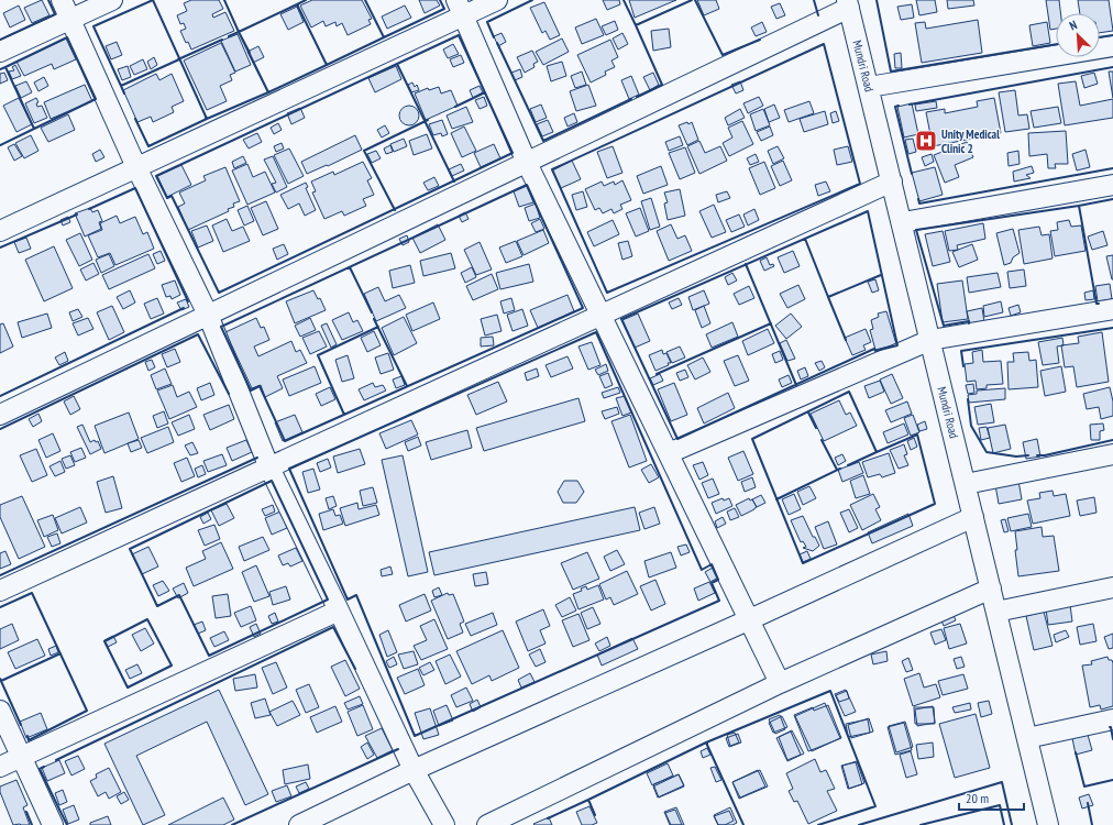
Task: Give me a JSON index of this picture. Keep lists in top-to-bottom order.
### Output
{
  "streets": {
    "street": ["Mundri Road"]
  },
  "places": {
    "hospital": ["Unity Medical Clinic 2"]
  },
  "scale_bar": "20 m",
  "north": "top left"
}
